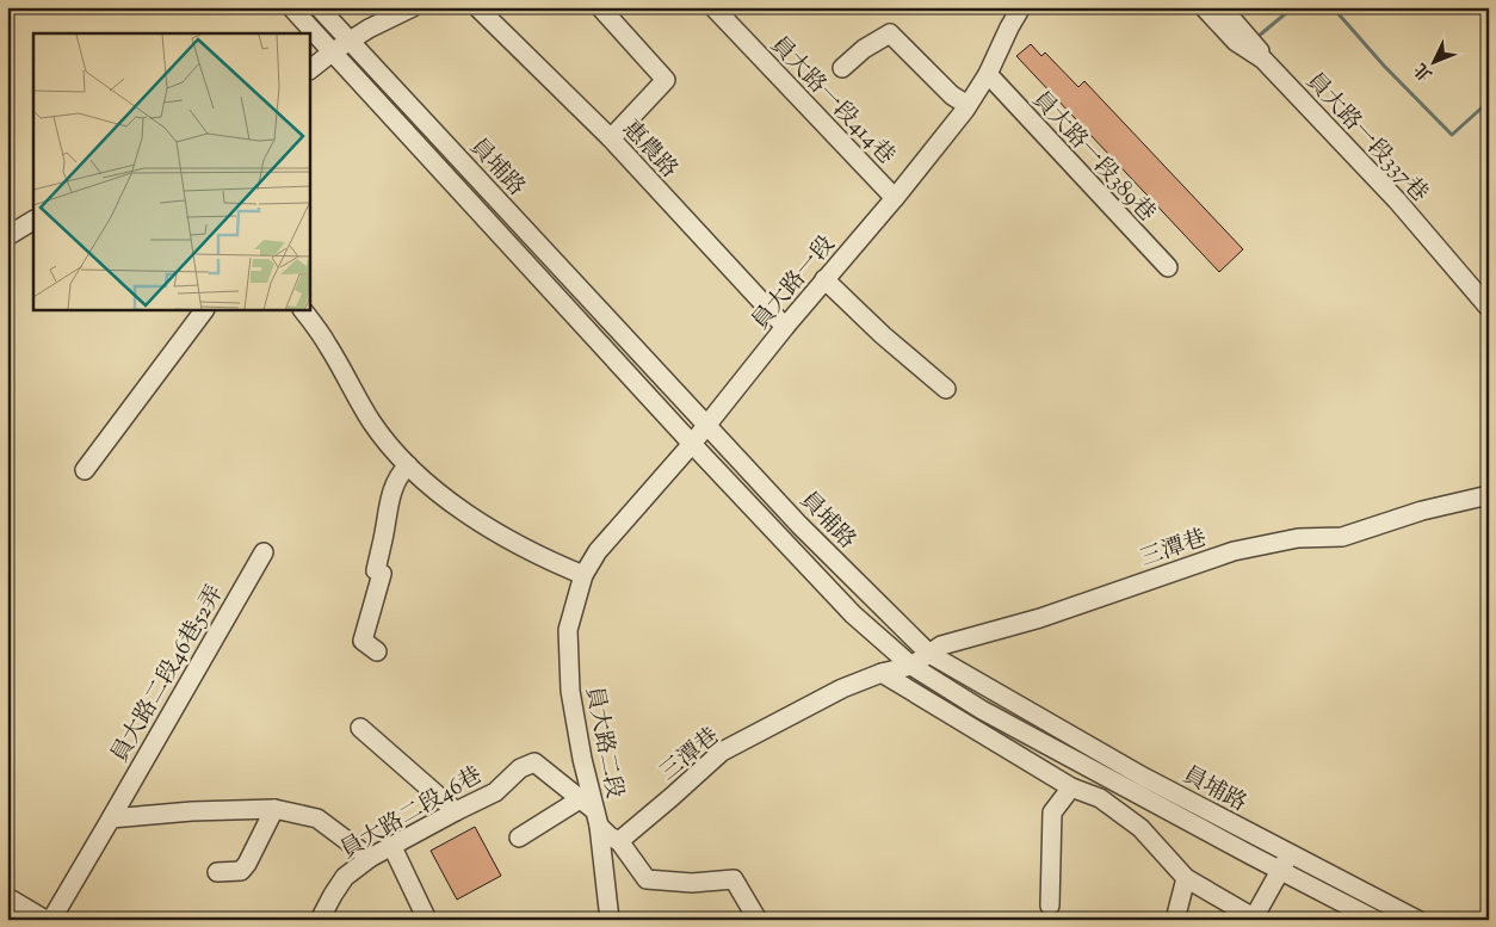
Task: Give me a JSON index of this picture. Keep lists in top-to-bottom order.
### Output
{
  "streets": {
    "street": [
      "員大路一段414巷",
      "員大路一段337巷",
      "惠農路",
      "員大路一段389巷",
      "員埔路",
      "員大路一段",
      "三潭巷",
      "員大路二段46巷52弄",
      "員大路二段",
      "員大路二段46巷"
    ]
  },
  "crossings": [
    ["員大路一段414巷", "員大路一段"],
    ["惠農路", "員大路一段"],
    ["員大路一段389巷", "員大路一段"],
    ["員埔路", "員大路一段"],
    ["員埔路", "三潭巷"],
    ["員大路一段", "員大路二段"],
    ["員大路二段", "員大路二段46巷"]
  ],
  "north": "bottom left"
}
